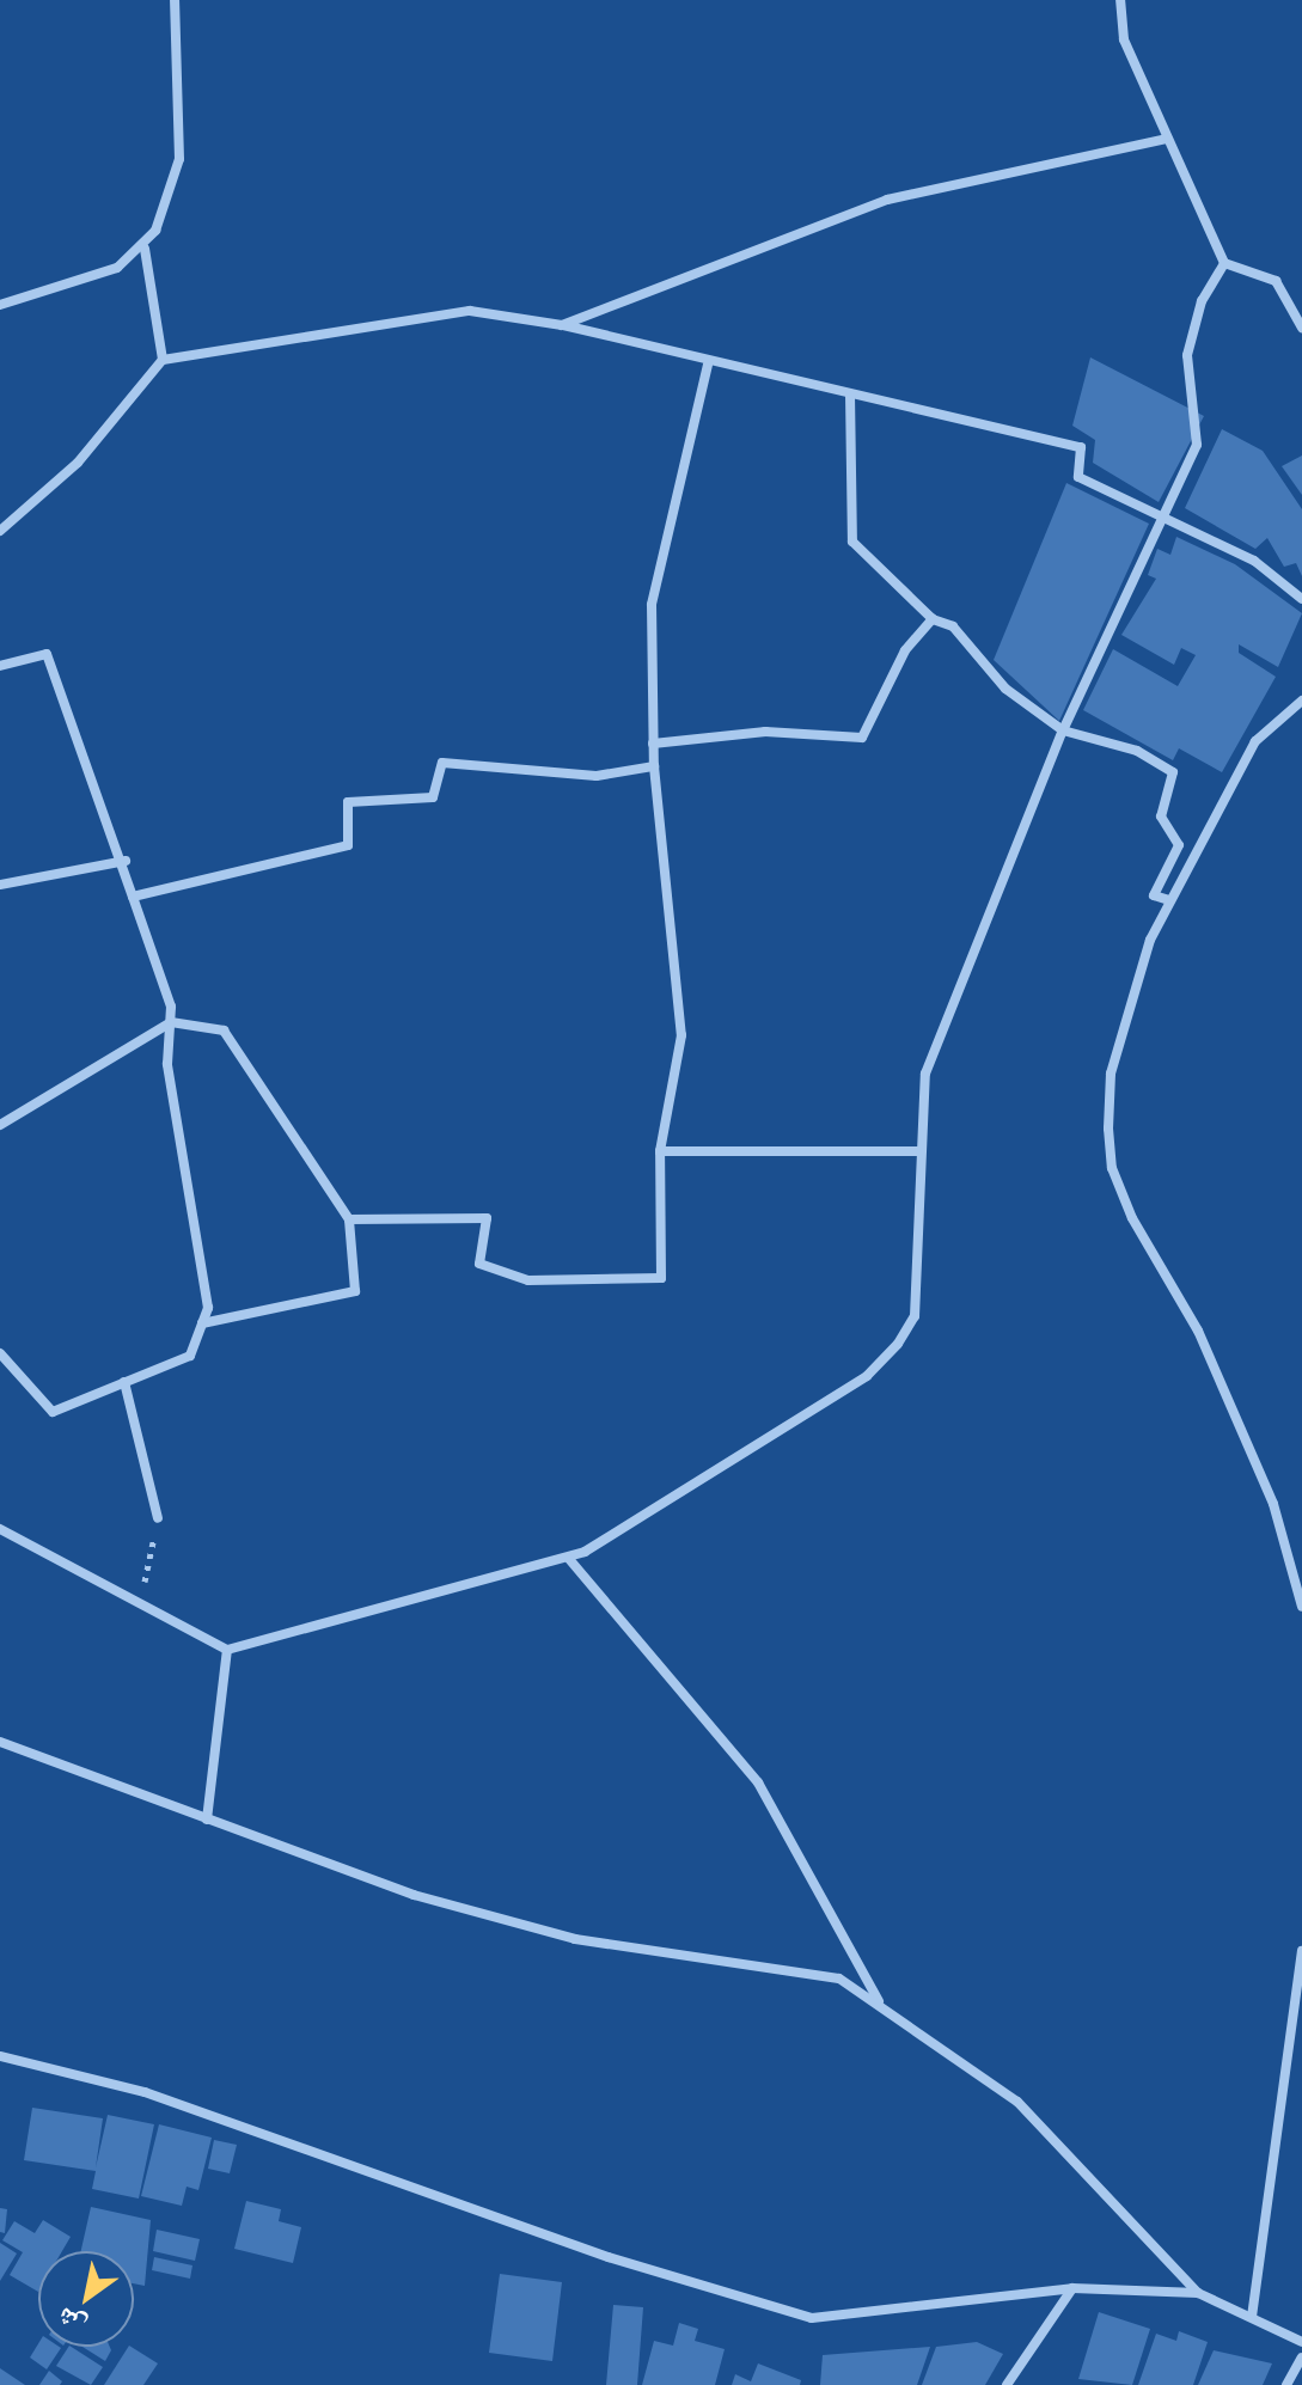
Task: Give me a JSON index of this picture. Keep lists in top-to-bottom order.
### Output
{
  "north": "bottom left"
}
